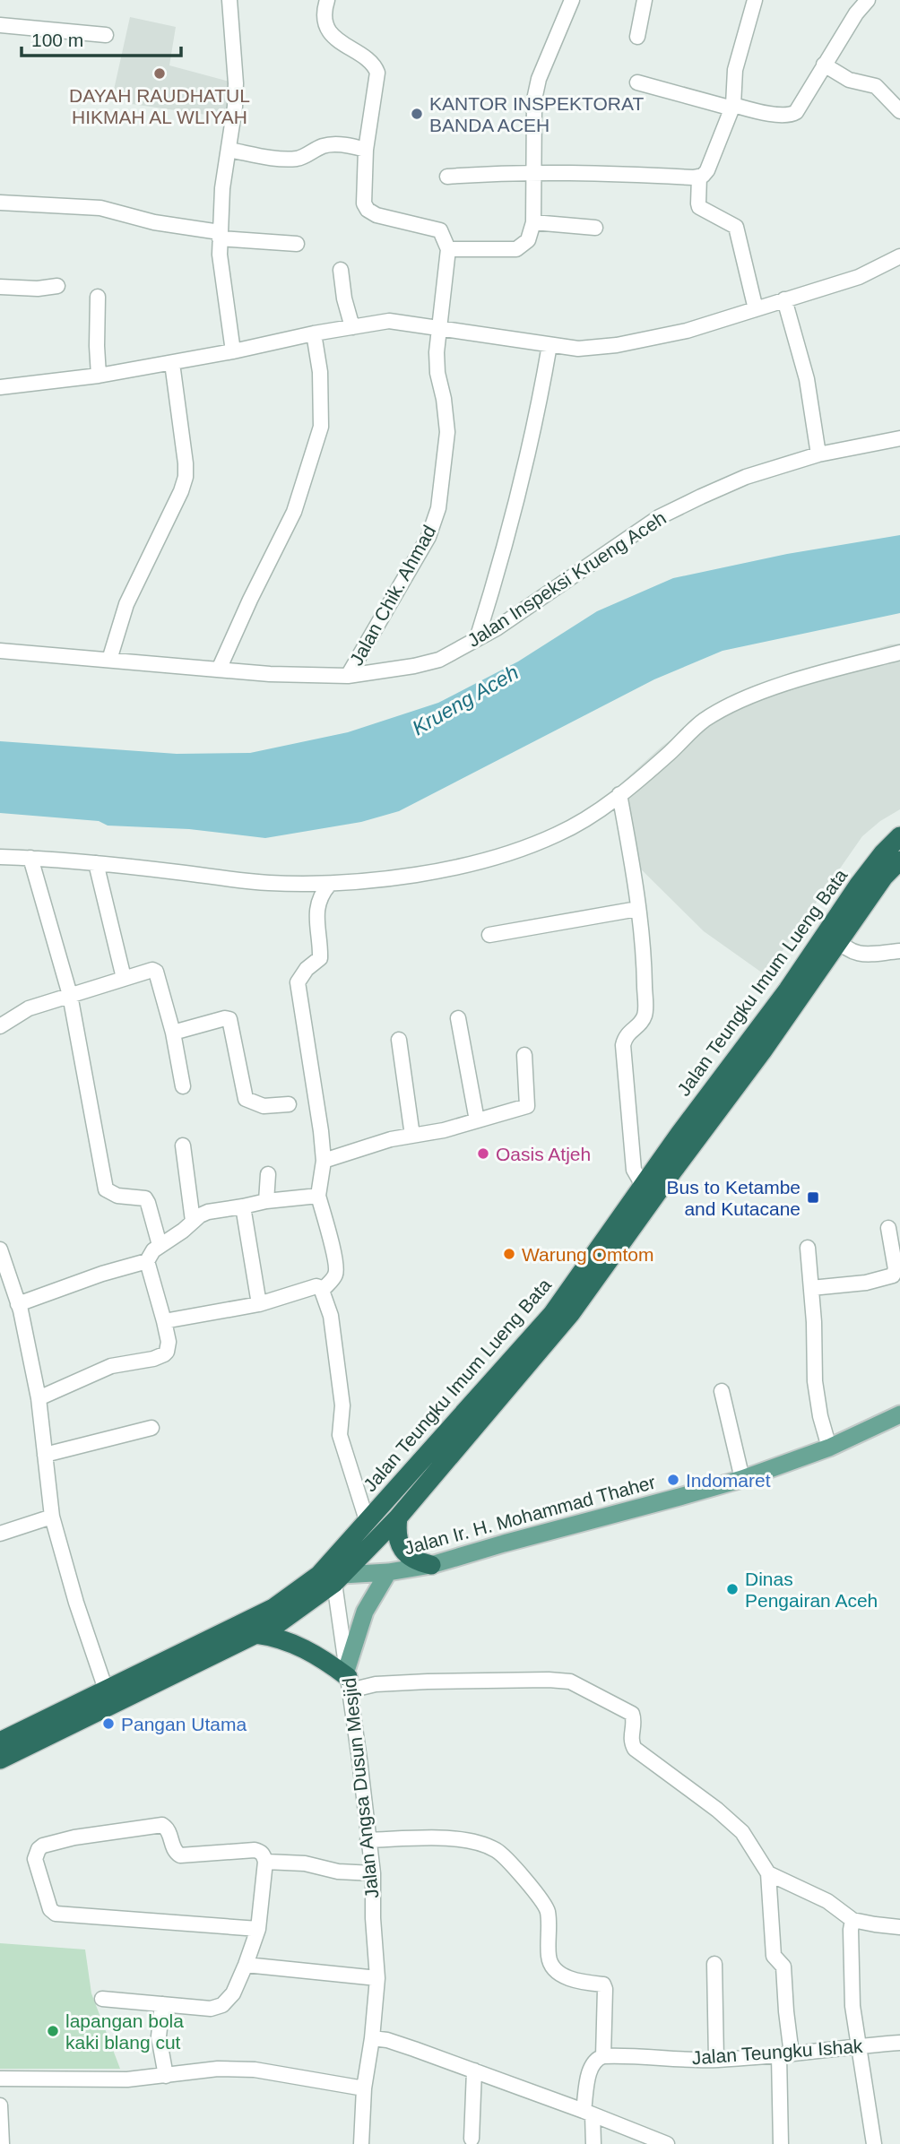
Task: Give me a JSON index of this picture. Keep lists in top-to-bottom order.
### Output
{
  "streets": {
    "highway": ["Jalan Teungku Imum Lueng Bata"],
    "main road": ["Jalan Ir. H. Mohammad Thaher"],
    "street": [
      "Jalan Inspeksi Krueng Aceh",
      "Jalan Chik. Ahmad",
      "Jalan Angsa Dusun Mesjid",
      "Jalan Teungku Ishak"
    ]
  },
  "crossings": [
    ["Jalan Inspeksi Krueng Aceh", "Jalan Chik. Ahmad"],
    ["Jalan Teungku Imum Lueng Bata", "Jalan Ir. H. Mohammad Thaher"],
    ["Jalan Teungku Imum Lueng Bata", "Jalan Angsa Dusun Mesjid"],
    ["Jalan Ir. H. Mohammad Thaher", "Jalan Angsa Dusun Mesjid"]
  ],
  "water": ["Krueng Aceh"],
  "places": {
    "other": [
      "DAYAH RAUDHATUL HIKMAH AL WLIYAH",
      "KANTOR INSPEKTORAT BANDA ACEH",
      "Oasis Atjeh",
      "Warung Omtom",
      "Indomaret",
      "Dinas Pengairan Aceh",
      "Pangan Utama",
      "lapangan bola kaki blang cut"
    ],
    "transit": ["Bus to Ketambe and Kutacane"]
  },
  "scale_bar": "100 m"
}
